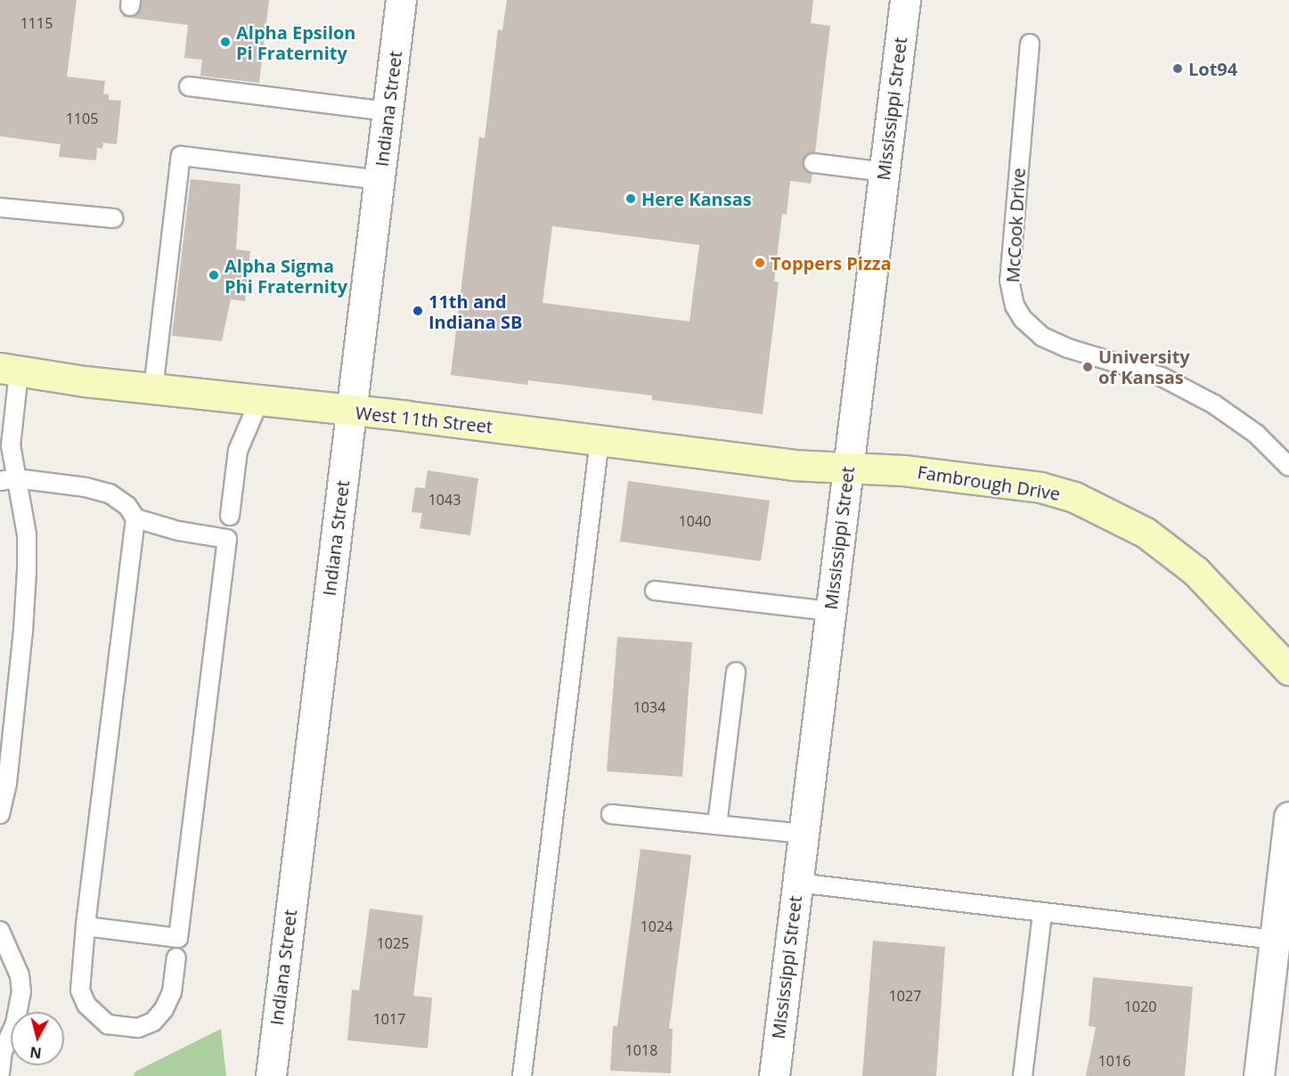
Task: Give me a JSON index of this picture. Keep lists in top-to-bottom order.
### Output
{
  "streets": {
    "street": [
      "Indiana Street",
      "Mississippi Street",
      "West 11th Street",
      "Fambrough Drive"
    ],
    "lane": ["McCook Drive"]
  },
  "crossings": [
    ["Indiana Street", "West 11th Street"],
    ["Mississippi Street", "West 11th Street"],
    ["Mississippi Street", "Fambrough Drive"],
    ["West 11th Street", "Fambrough Drive"]
  ],
  "places": [
    "Alpha Epsilon Pi Fraternity",
    "Lot94",
    "Here Kansas",
    "Toppers Pizza",
    "Alpha Sigma Phi Fraternity",
    "11th and Indiana SB",
    "University of Kansas"
  ],
  "house_numbers": [
    "1115",
    "1105",
    "1043",
    "1040",
    "1034",
    "1024",
    "1025",
    "1027",
    "1020",
    "1017",
    "1018",
    "1016"
  ],
  "north": "bottom"
}
